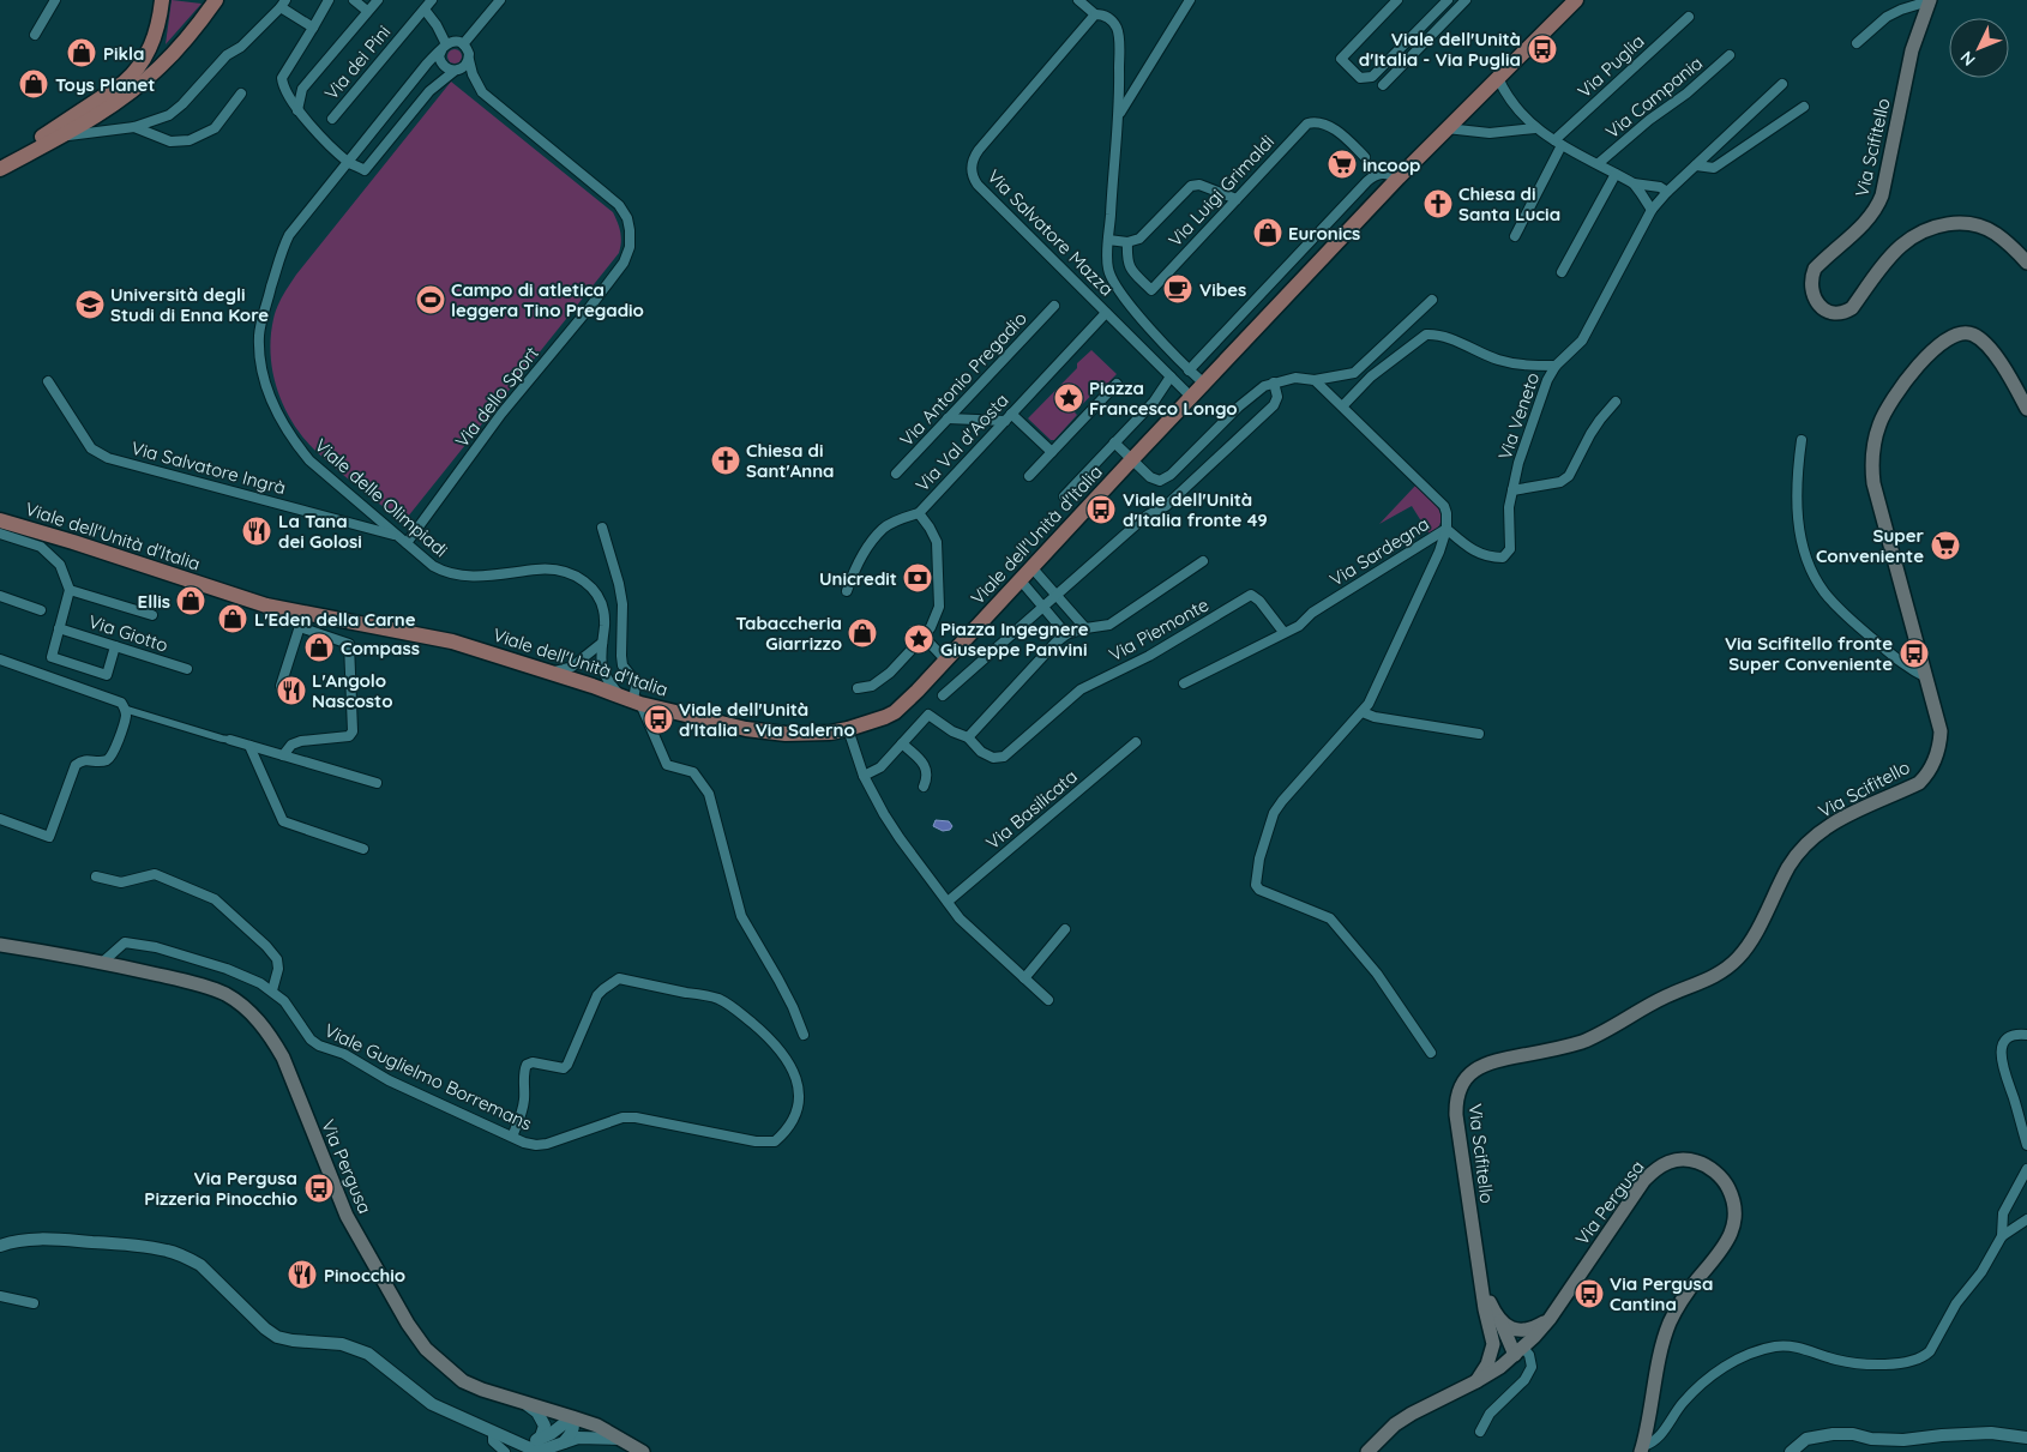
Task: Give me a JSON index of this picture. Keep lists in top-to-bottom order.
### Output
{
  "streets": {
    "main road": ["Via Scifitello", "Viale dell'Unità d'Italia", "Via Pergusa"],
    "street": [
      "Via dei Pini",
      "Via Puglia",
      "Via Campania",
      "Via Luigi Grimaldi",
      "Via Salvatore Mazza",
      "Via Antonio Pregadio",
      "Via dello Sport",
      "Via Veneto",
      "Via Val d'Aosta",
      "Via Salvatore Ingrà",
      "Viale delle Olimpiadi",
      "Via Sardegna",
      "Via Piemonte",
      "Via Giotto",
      "Via Basilicata",
      "Viale Guglielmo Borremans"
    ]
  },
  "crossings": [
    ["Via Salvatore Mazza", "Via Val d'Aosta"],
    ["Via Salvatore Mazza", "Viale dell'Unità d'Italia"],
    ["Via dello Sport", "Viale delle Olimpiadi"],
    ["Via Veneto", "Via Sardegna"],
    ["Via Salvatore Ingrà", "Viale delle Olimpiadi"],
    ["Viale delle Olimpiadi", "Viale dell'Unità d'Italia"],
    ["Via Sardegna", "Via Piemonte"],
    ["Viale Guglielmo Borremans", "Via Pergusa"]
  ],
  "places": {
    "bus stop": [
      "Viale dell'Unità d'Italia - Via Puglia",
      "Viale dell'Unità d'Italia fronte 49",
      "Via Scifitello fronte Super Conveniente",
      "Viale dell'Unità d'Italia - Via Salerno",
      "Via Pergusa Pizzeria Pinocchio",
      "Via Pergusa Cantina"
    ],
    "shop": [
      "Pikla",
      "Toys Planet",
      "Euronics",
      "Ellis",
      "L'Eden della Carne",
      "Tabaccheria Giarrizzo",
      "Compass"
    ],
    "supermarket": ["incoop", "Super Conveniente"],
    "church": ["Chiesa di Santa Lucia", "Chiesa di Sant'Anna"],
    "cafe": ["Vibes"],
    "sports": ["Campo di atletica leggera Tino Pregadio"],
    "school or university": ["Università degli Studi di Enna Kore"],
    "place": ["Piazza Francesco Longo", "Piazza Ingegnere Giuseppe Panvini"],
    "restaurant": ["La Tana dei Golosi", "L'Angolo Nascosto", "Pinocchio"],
    "bank": ["Unicredit"]
  },
  "north": "bottom left"
}
